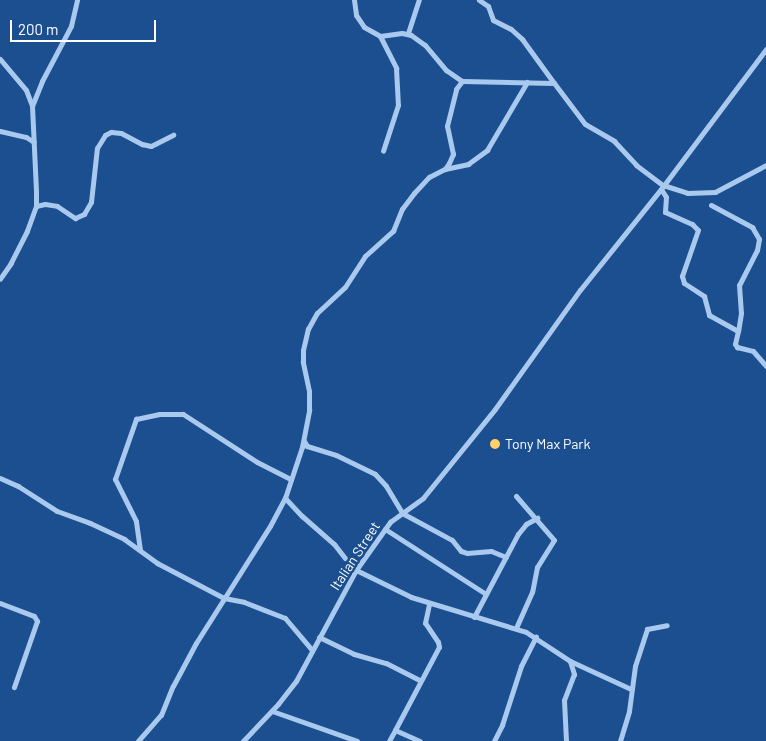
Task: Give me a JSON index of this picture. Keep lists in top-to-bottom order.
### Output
{
  "streets": {
    "street": ["Italian Street"]
  },
  "places": ["Tony Max Park"],
  "scale_bar": "200 m"
}
